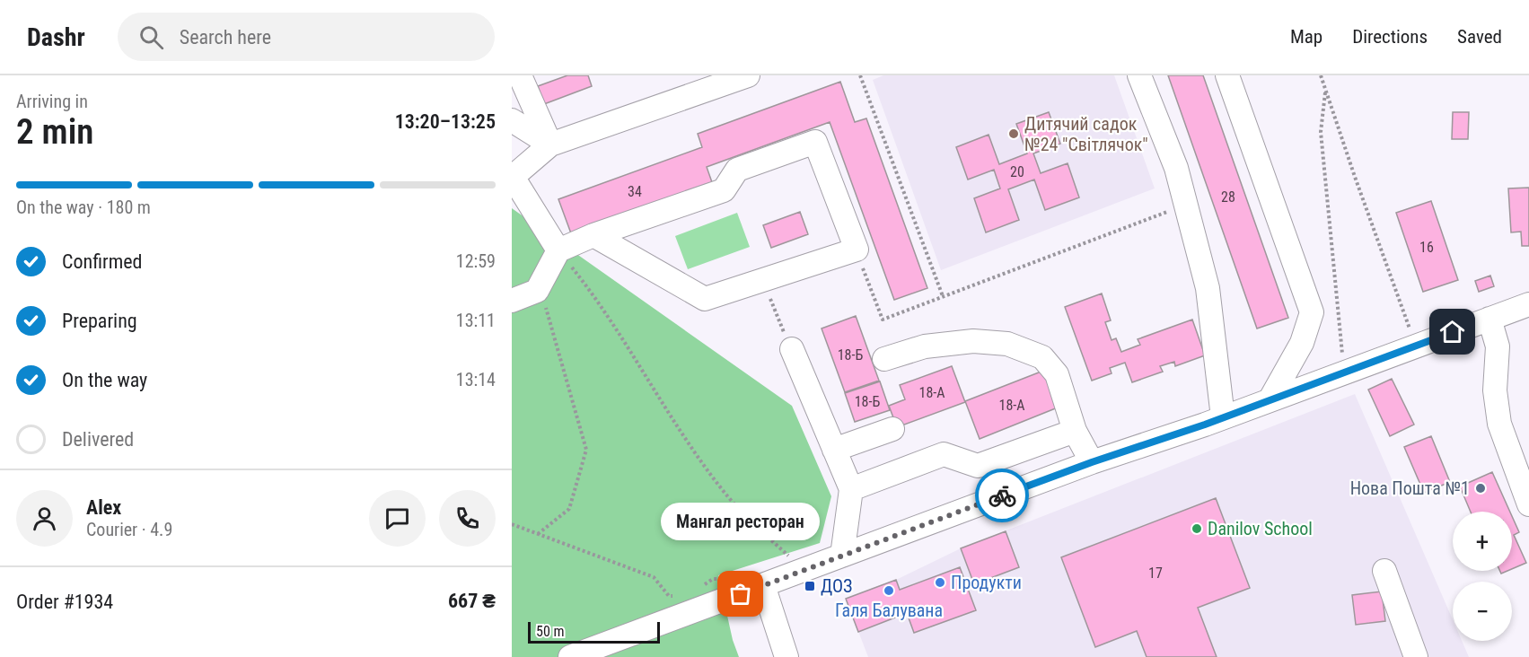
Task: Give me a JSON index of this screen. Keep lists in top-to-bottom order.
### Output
{
  "places": {
    "other": [
      "Дитячий садок №24 \"Світлячок\"",
      "Нова Пошта №1",
      "Danilov School",
      "Продукти",
      "Галя Балувана",
      "Мангал ресторан"
    ],
    "transit": ["ДОЗ"]
  },
  "house_numbers": [
    "20",
    "34",
    "28",
    "16",
    "18-Б",
    "18-А",
    "18-Б",
    "18-А",
    "17"
  ],
  "scale_bar": "50 m",
  "page": {
    "header": "Dashr",
    "search": "Search here",
    "nav": ["Map", "Directions", "Saved"],
    "heading": ["2 min", "Arriving in", "13:20–13:25"],
    "panel": [
      "Alex",
      "Courier · 4.9",
      "Order #1934",
      "667 ₴"
    ],
    "bar": "On the way · 180 m",
    "list": [
      ["Confirmed", "12:59"],
      ["Preparing", "13:11"],
      ["On the way", "13:14"],
      "Delivered"
    ],
    "bubble": "Мангал ресторан",
    "map_buttons": ["+", "−"],
    "scale": "50 m"
  }
}
